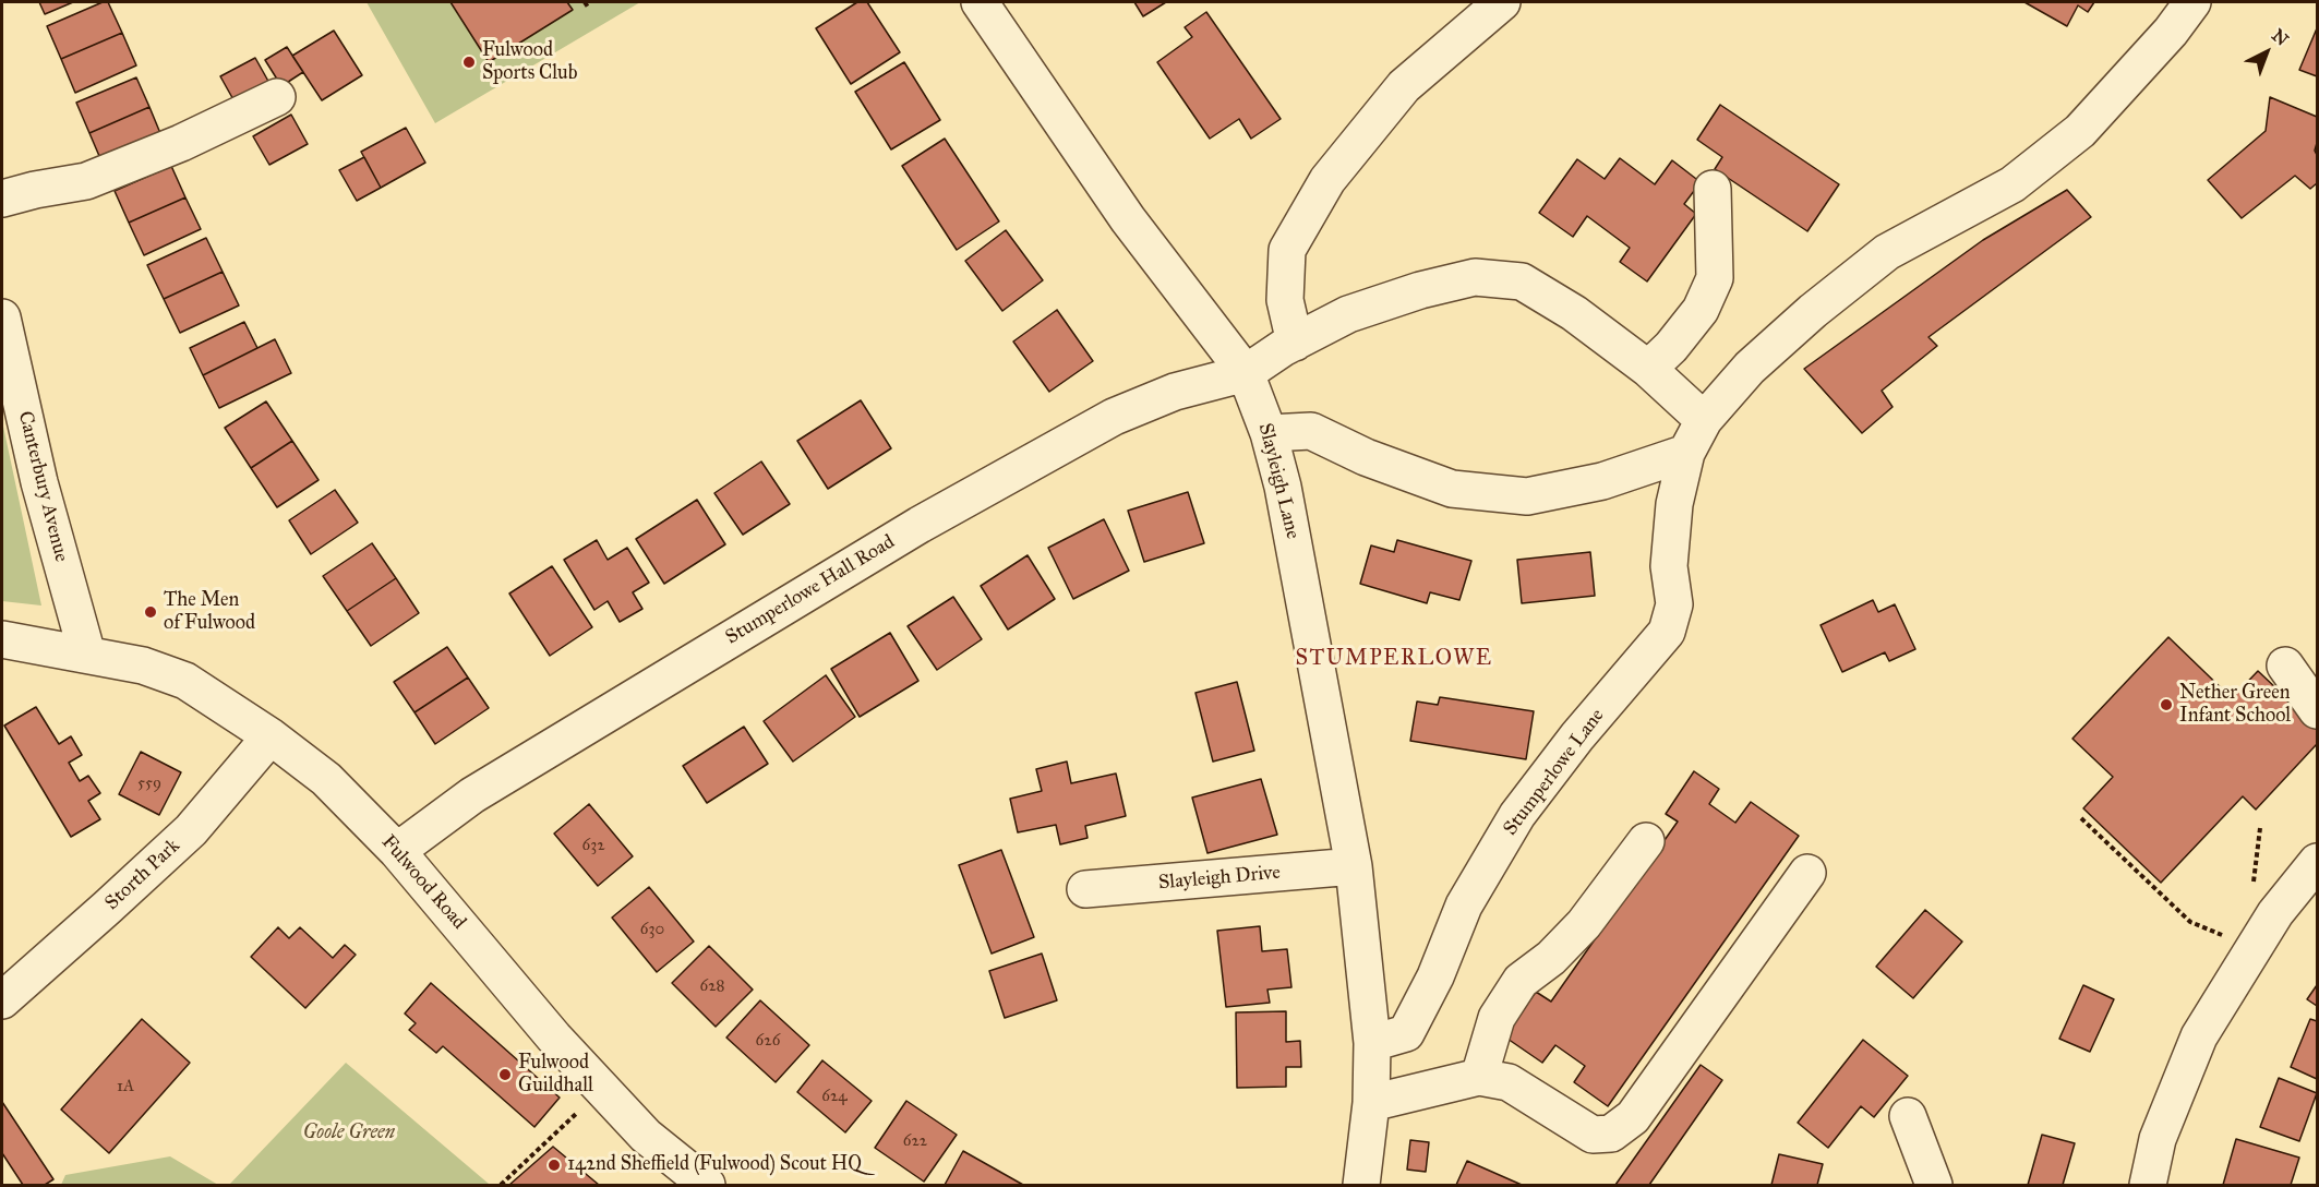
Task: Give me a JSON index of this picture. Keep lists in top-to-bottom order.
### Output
{
  "streets": {
    "street": [
      "Slayleigh Lane",
      "Canterbury Avenue",
      "Stumperlowe Hall Road",
      "Stumperlowe Lane",
      "Storth Park",
      "Slayleigh Drive",
      "Fulwood Road"
    ]
  },
  "crossings": [
    ["Slayleigh Lane", "Stumperlowe Hall Road"],
    ["Slayleigh Lane", "Stumperlowe Lane"],
    ["Slayleigh Lane", "Slayleigh Drive"],
    ["Canterbury Avenue", "Fulwood Road"],
    ["Stumperlowe Hall Road", "Fulwood Road"],
    ["Storth Park", "Fulwood Road"]
  ],
  "districts": ["STUMPERLOWE"],
  "parks": ["Goole Green"],
  "places": [
    "Fulwood Sports Club",
    "The Men of Fulwood",
    "Nether Green Infant School",
    "Fulwood Guildhall",
    "142nd Sheffield (Fulwood) Scout HQ"
  ],
  "house_numbers": [
    "559",
    "632",
    "630",
    "628",
    "626",
    "1A",
    "624",
    "622"
  ],
  "north": "top right"
}
